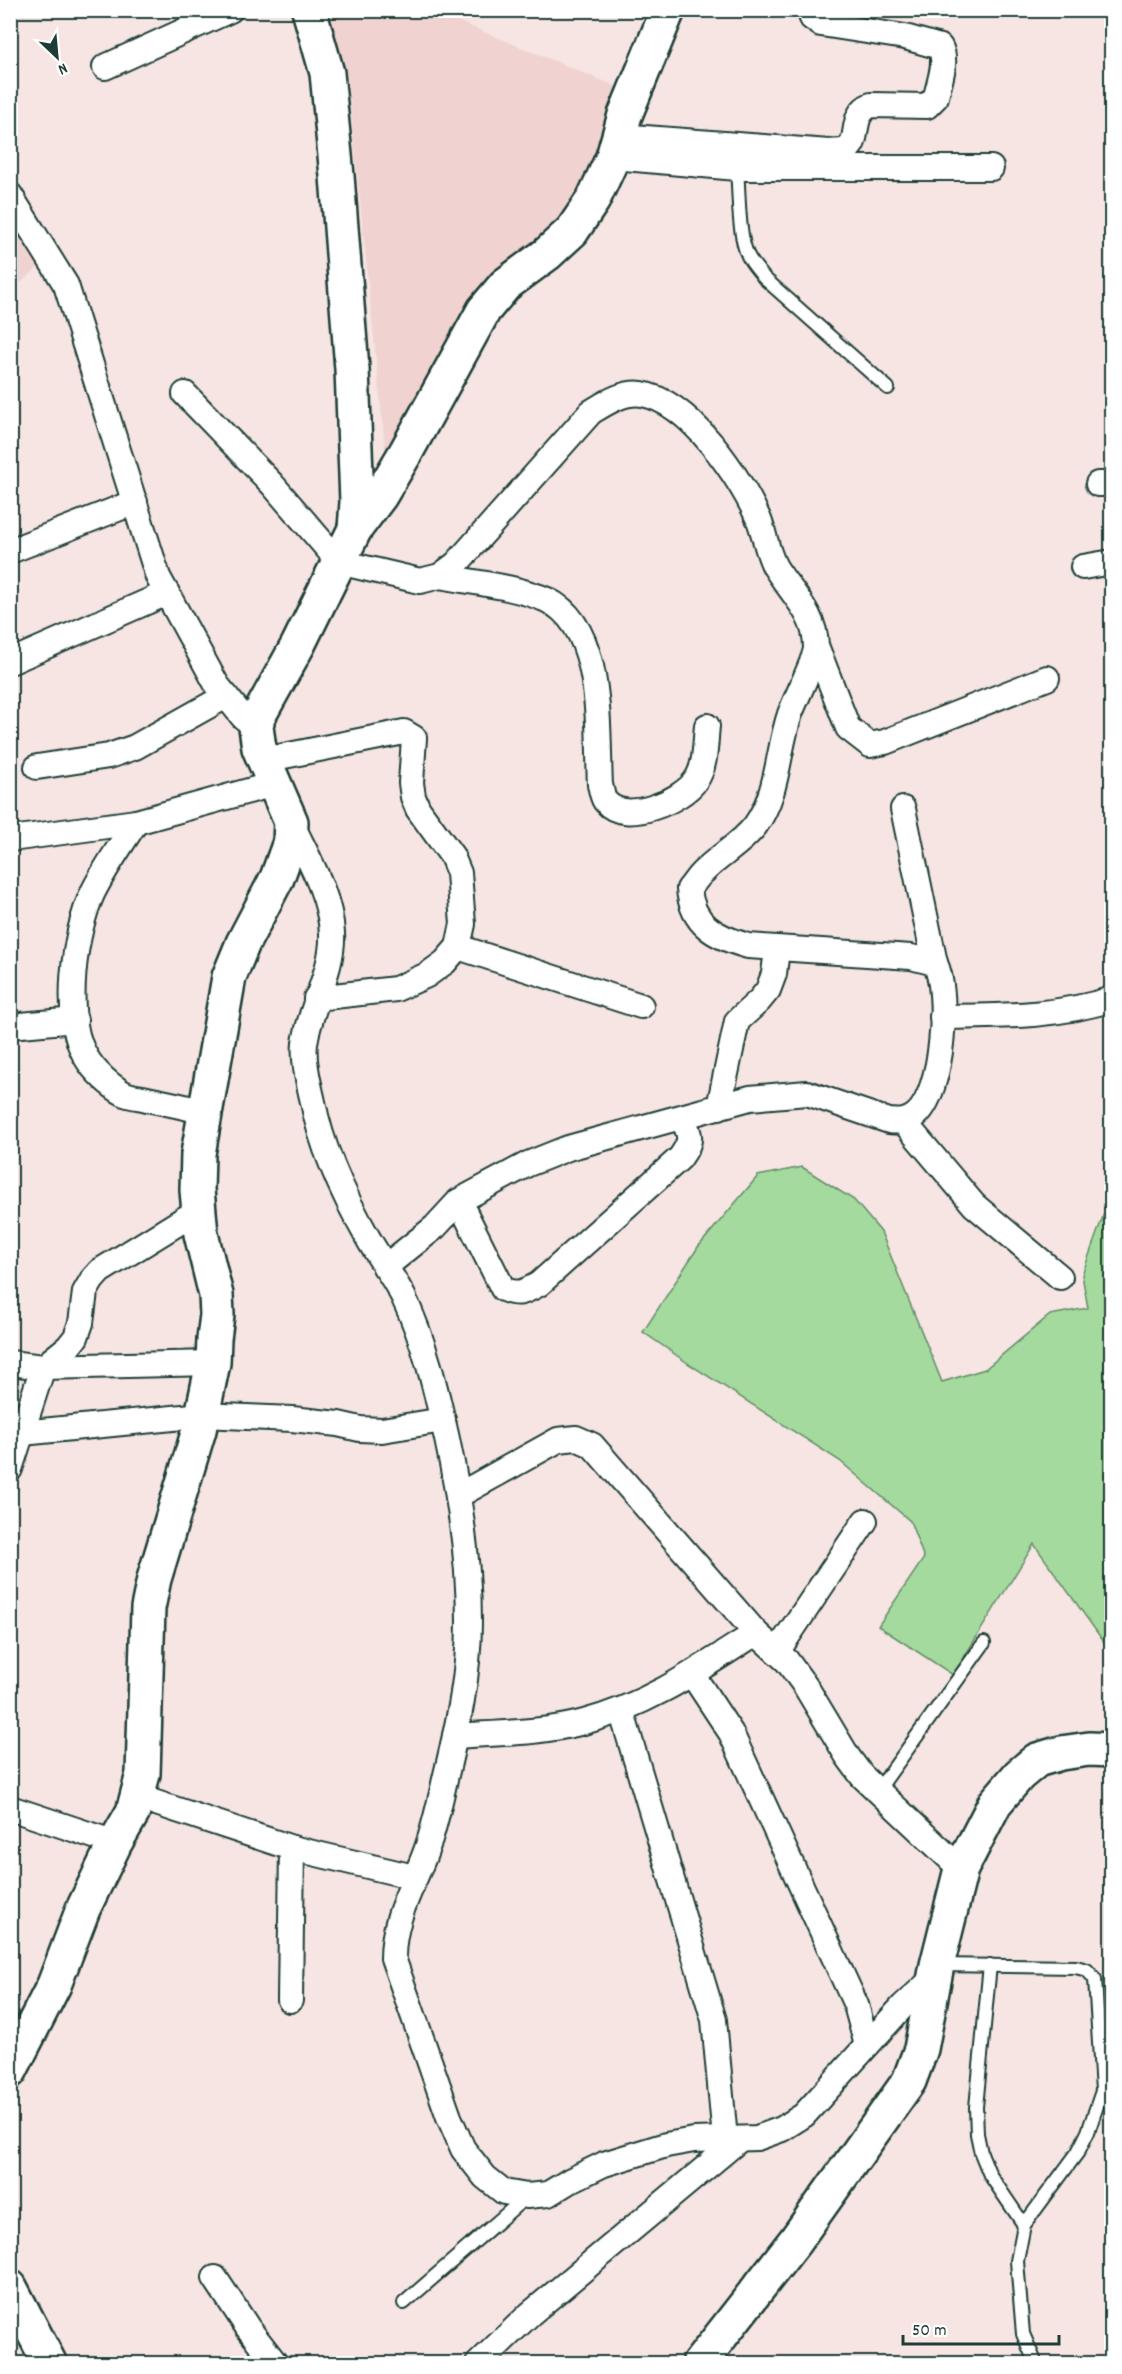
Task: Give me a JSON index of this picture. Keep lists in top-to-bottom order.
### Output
{
  "scale_bar": "50 m",
  "north": "bottom right"
}
